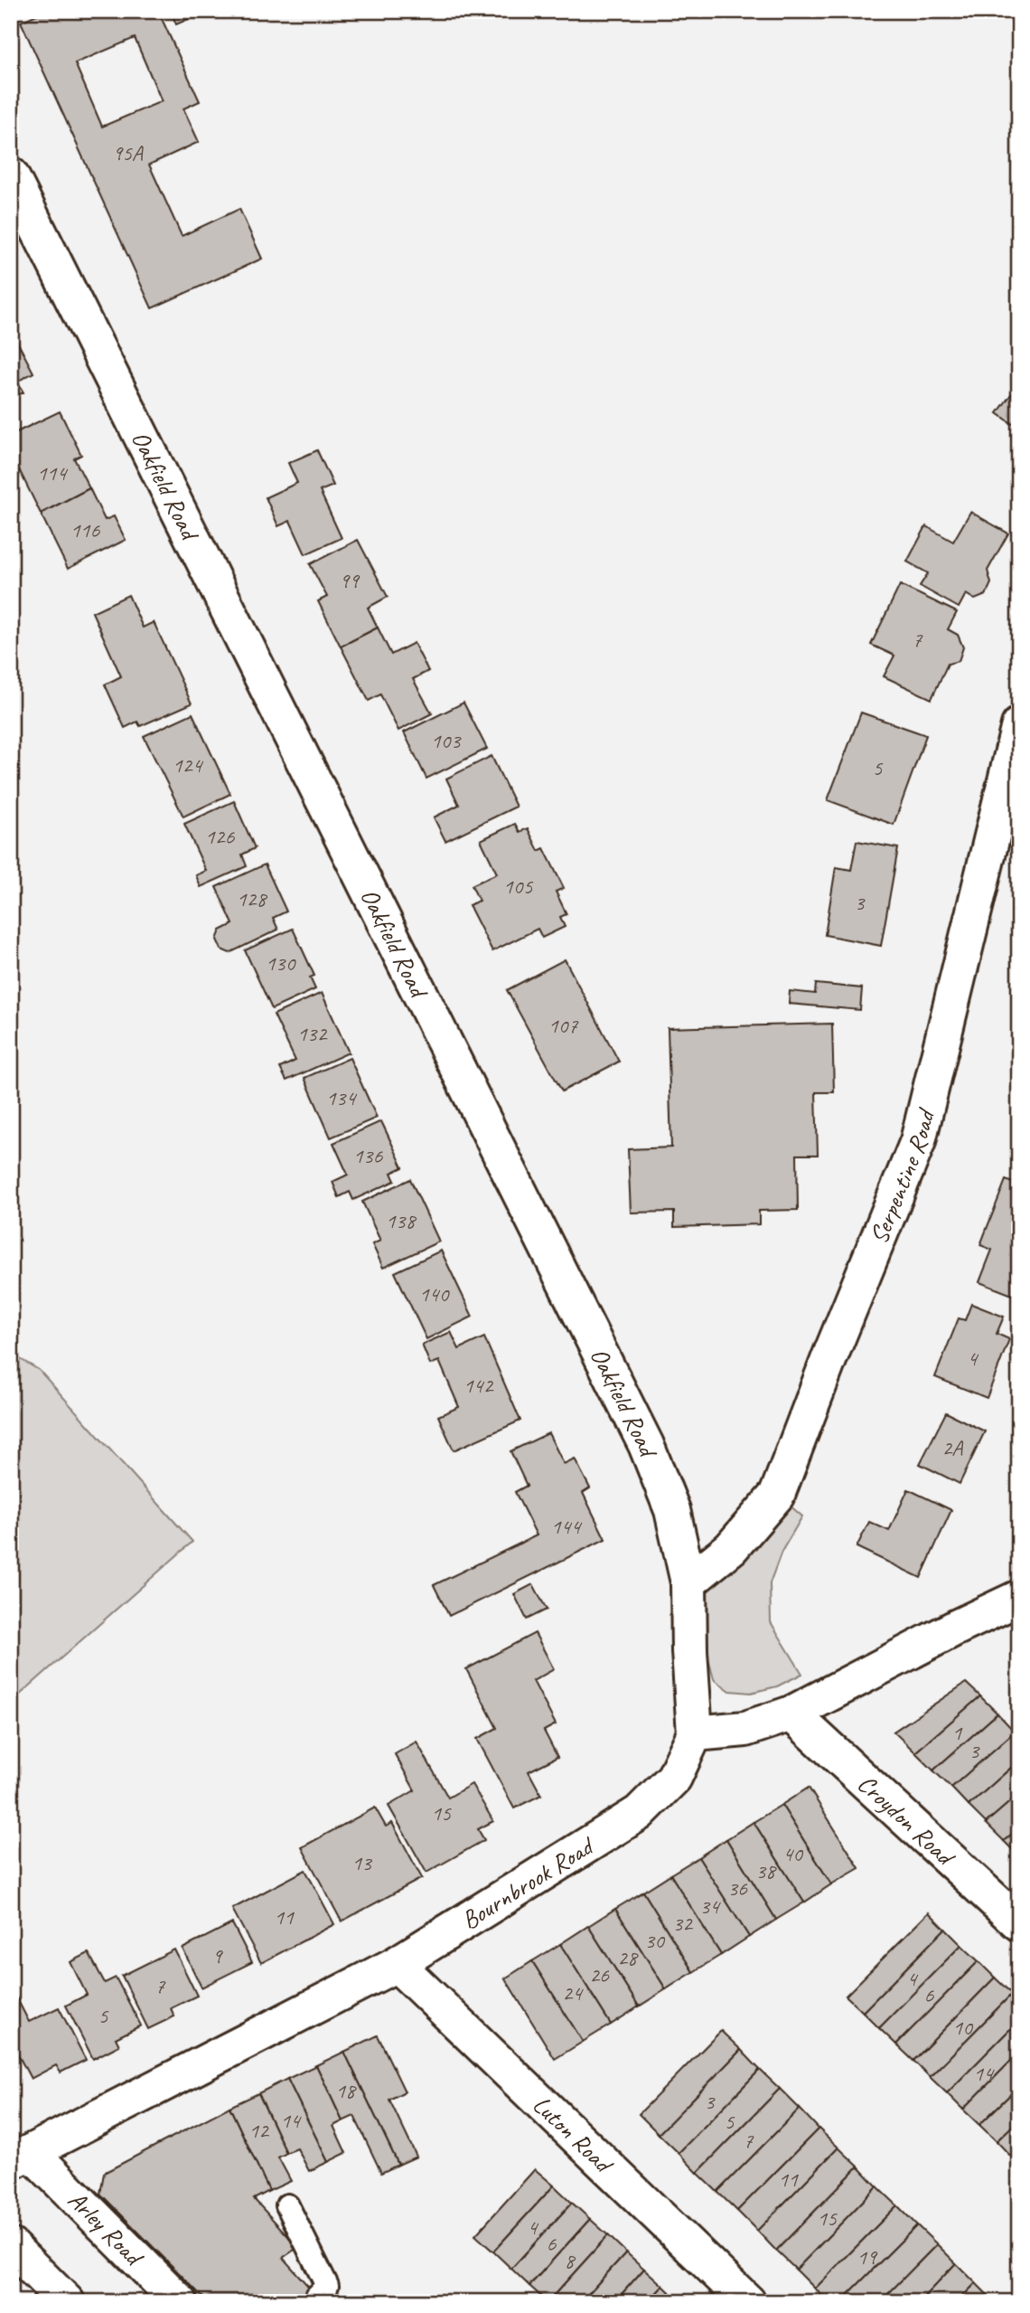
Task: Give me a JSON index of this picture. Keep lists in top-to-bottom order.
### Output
{
  "streets": {
    "main road": [
      "Oakfield Road",
      "Serpentine Road",
      "Croydon Road",
      "Bournbrook Road",
      "Luton Road",
      "Arley Road"
    ]
  },
  "crossings": [
    ["Oakfield Road", "Serpentine Road"],
    ["Oakfield Road", "Bournbrook Road"],
    ["Bournbrook Road", "Luton Road"],
    ["Bournbrook Road", "Arley Road"]
  ],
  "house_numbers": [
    "95A",
    "114",
    "116",
    "99",
    "7",
    "103",
    "124",
    "5",
    "126",
    "105",
    "128",
    "3",
    "130",
    "107",
    "132",
    "134",
    "136",
    "138",
    "140",
    "4",
    "142",
    "2A",
    "144",
    "1",
    "3",
    "15",
    "40",
    "13",
    "38",
    "36",
    "34",
    "11",
    "32",
    "30",
    "9",
    "28",
    "26",
    "4",
    "7",
    "24",
    "6",
    "5",
    "10",
    "14",
    "18",
    "3",
    "14",
    "5",
    "12",
    "7",
    "11",
    "15",
    "4",
    "6",
    "19",
    "8"
  ]
}
